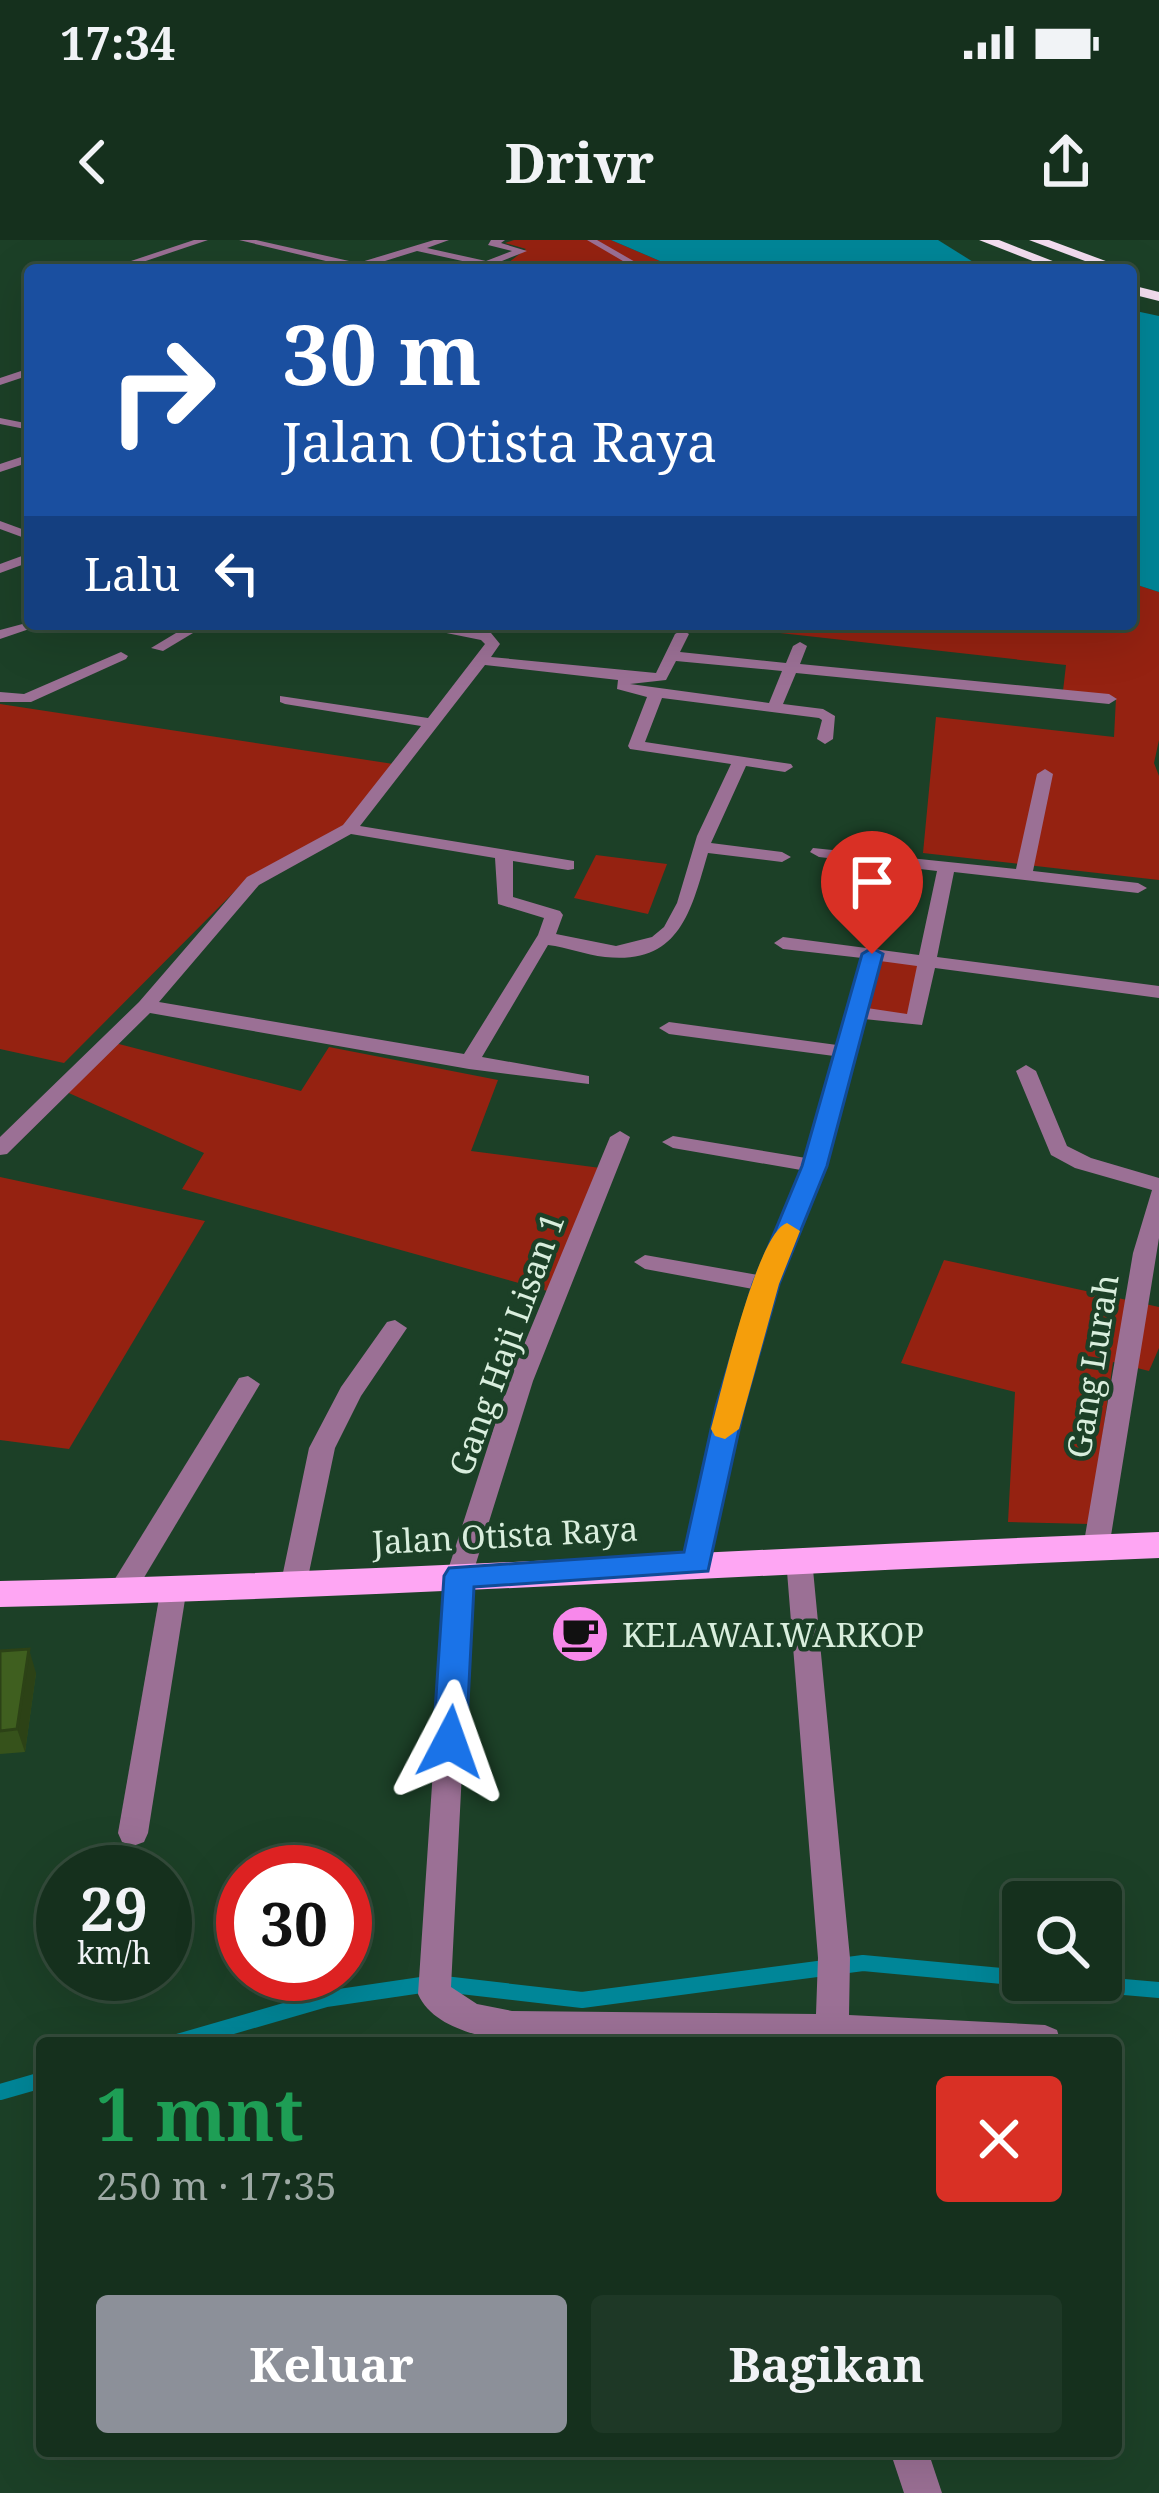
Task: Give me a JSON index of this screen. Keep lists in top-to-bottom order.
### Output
{
  "streets": {
    "main road": ["Jalan Otista Raya"],
    "street": ["Gang Haji Lisan 1", "Gang Lurah"]
  },
  "crossings": [
    ["Gang Haji Lisan 1", "Jalan Otista Raya"],
    ["Gang Lurah", "Jalan Otista Raya"]
  ],
  "places": {
    "cafe": ["KELAWAI.WARKOP"]
  },
  "page": {
    "status": "17:34",
    "header": "Drivr",
    "turn": ["30 m", "Jalan Otista Raya"],
    "then": "Lalu",
    "speed": "29 km/h",
    "limit": "30",
    "heading": ["1 mnt", "250 m · 17:35"],
    "buttons": ["Keluar", "Bagikan"]
  }
}
